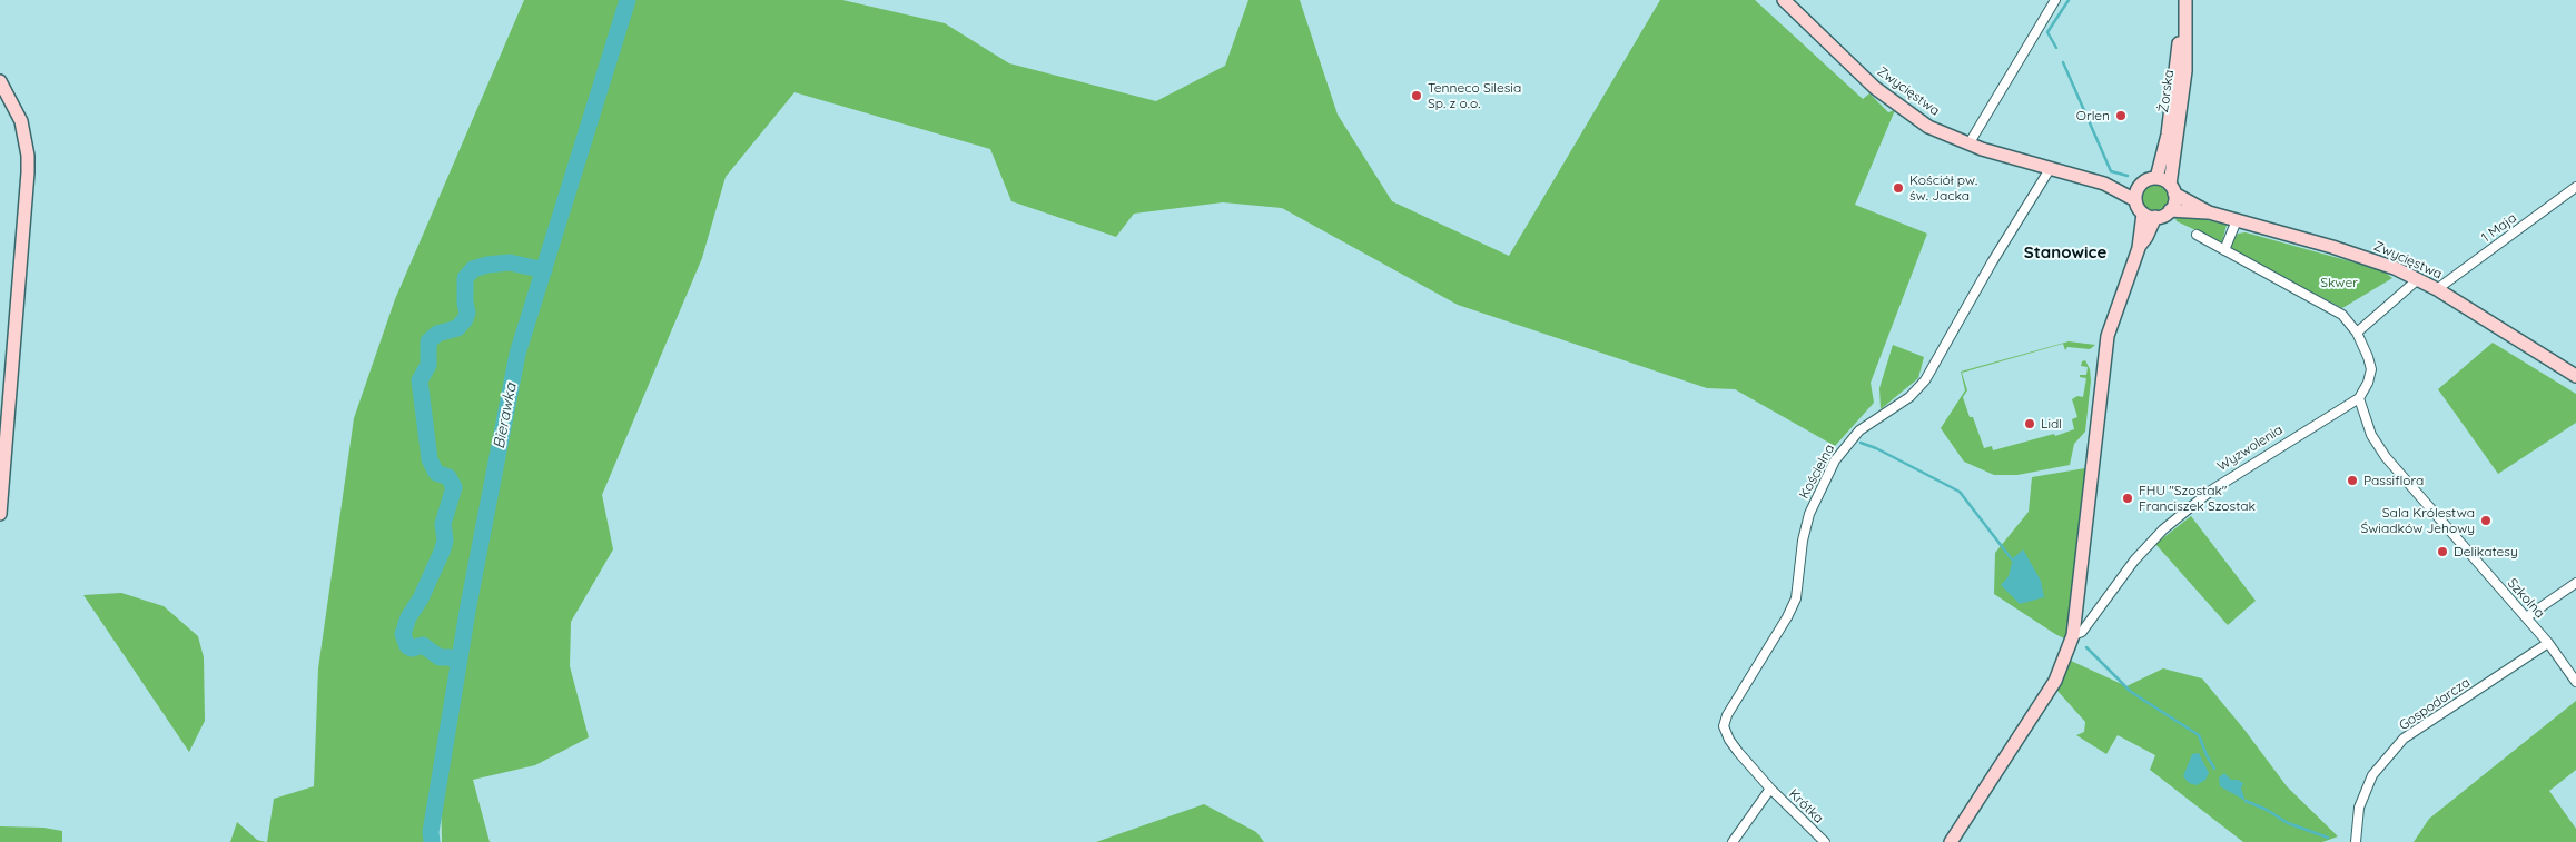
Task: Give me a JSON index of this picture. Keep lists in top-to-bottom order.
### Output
{
  "streets": {
    "main road": ["Zwycięstwa", "Żorska", "Wyzwolenia"],
    "street": [
      "1 Maja",
      "Kościelna",
      "Szkolna",
      "Gospodarcza",
      "Krótka"
    ]
  },
  "crossings": [
    ["Zwycięstwa", "Żorska"],
    ["Zwycięstwa", "1 Maja"],
    ["Zwycięstwa", "Wyzwolenia"],
    ["Zwycięstwa", "Kościelna"],
    ["Żorska", "Wyzwolenia"],
    ["Wyzwolenia", "Szkolna"],
    ["Kościelna", "Krótka"],
    ["Szkolna", "Gospodarcza"]
  ],
  "districts": ["Stanowice"],
  "water": ["Bierawka"],
  "parks": ["Skwer"],
  "places": [
    "Tenneco Silesia Sp. z o.o.",
    "Orlen",
    "Kościół pw. św. Jacka",
    "Lidl",
    "Passiflora",
    "FHU \"Szostak\" Franciszek Szostak",
    "Sala Królestwa Świadków Jehowy",
    "Delikatesy"
  ]
}
